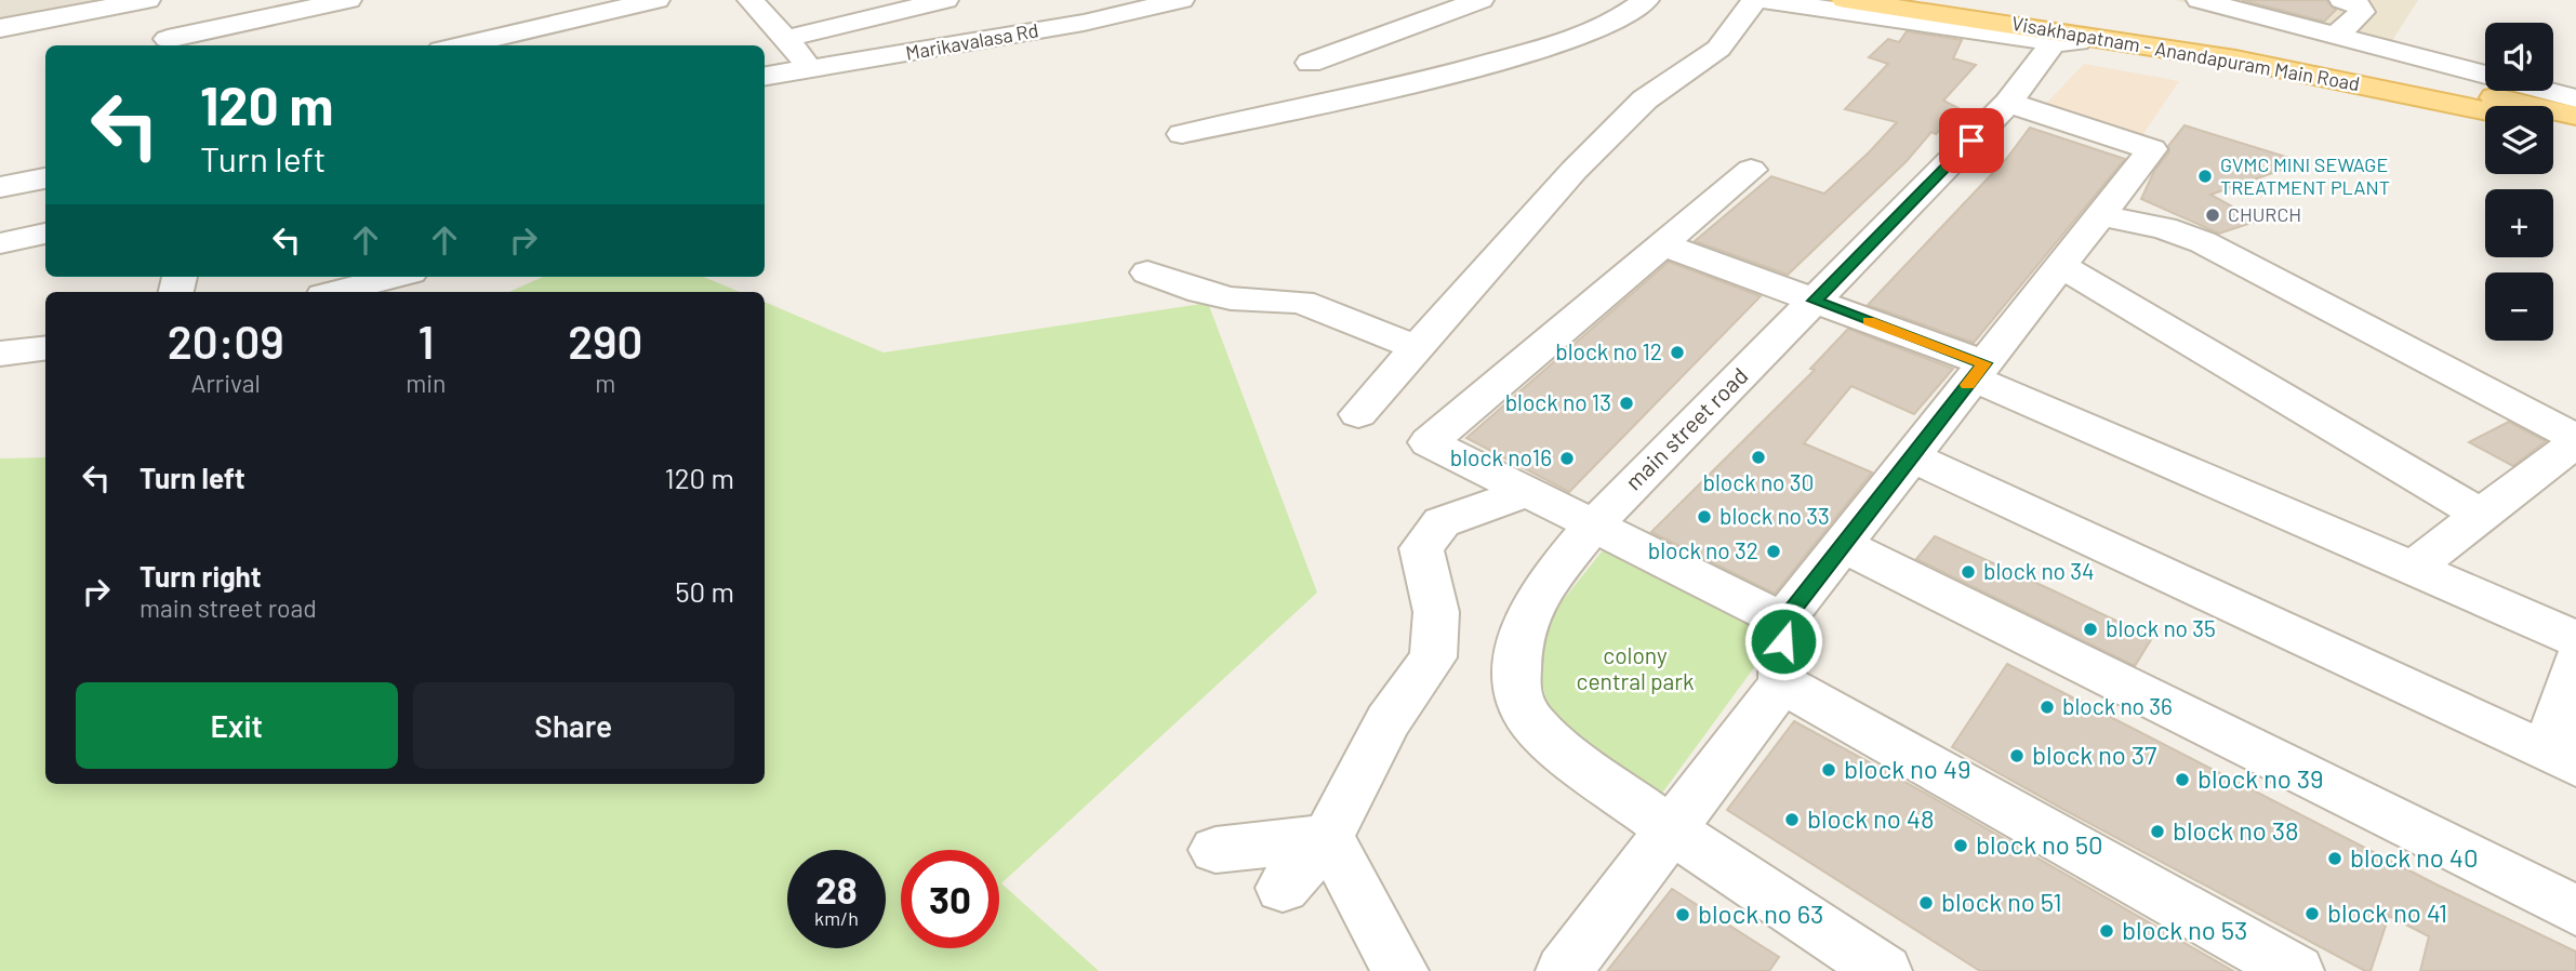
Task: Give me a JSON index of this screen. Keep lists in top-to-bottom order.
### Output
{
  "streets": {
    "main road": ["Visakhapatnam - Anandapuram Main Road"],
    "street": ["Marikavalasa Rd", "main street road"]
  },
  "parks": ["colony central park"],
  "places": [
    "GVMC MINI SEWAGE TREATMENT PLANT",
    "CHURCH",
    "block no 12",
    "block no 13",
    "block no 30",
    "block no16",
    "block no 33",
    "block no 32",
    "block no 34",
    "block no 35",
    "block no 36",
    "block no 37",
    "block no 49",
    "block no 39",
    "block no 48",
    "block no 38",
    "block no 50",
    "block no 40",
    "block no 51",
    "block no 41",
    "block no 63",
    "block no 53"
  ],
  "page": {
    "map_buttons": ["+", "−"],
    "turn": ["120 m", "Turn left"],
    "eta": [
      "20:09",
      "Arrival",
      "1",
      "min",
      "290",
      "m"
    ],
    "list": [
      {
        "name": "Turn left",
        "value": "120 m"
      },
      {
        "name": "Turn right",
        "note": "main street road",
        "value": "50 m"
      }
    ],
    "buttons": ["Exit", "Share"],
    "speed": "28 km/h",
    "limit": "30"
  }
}
